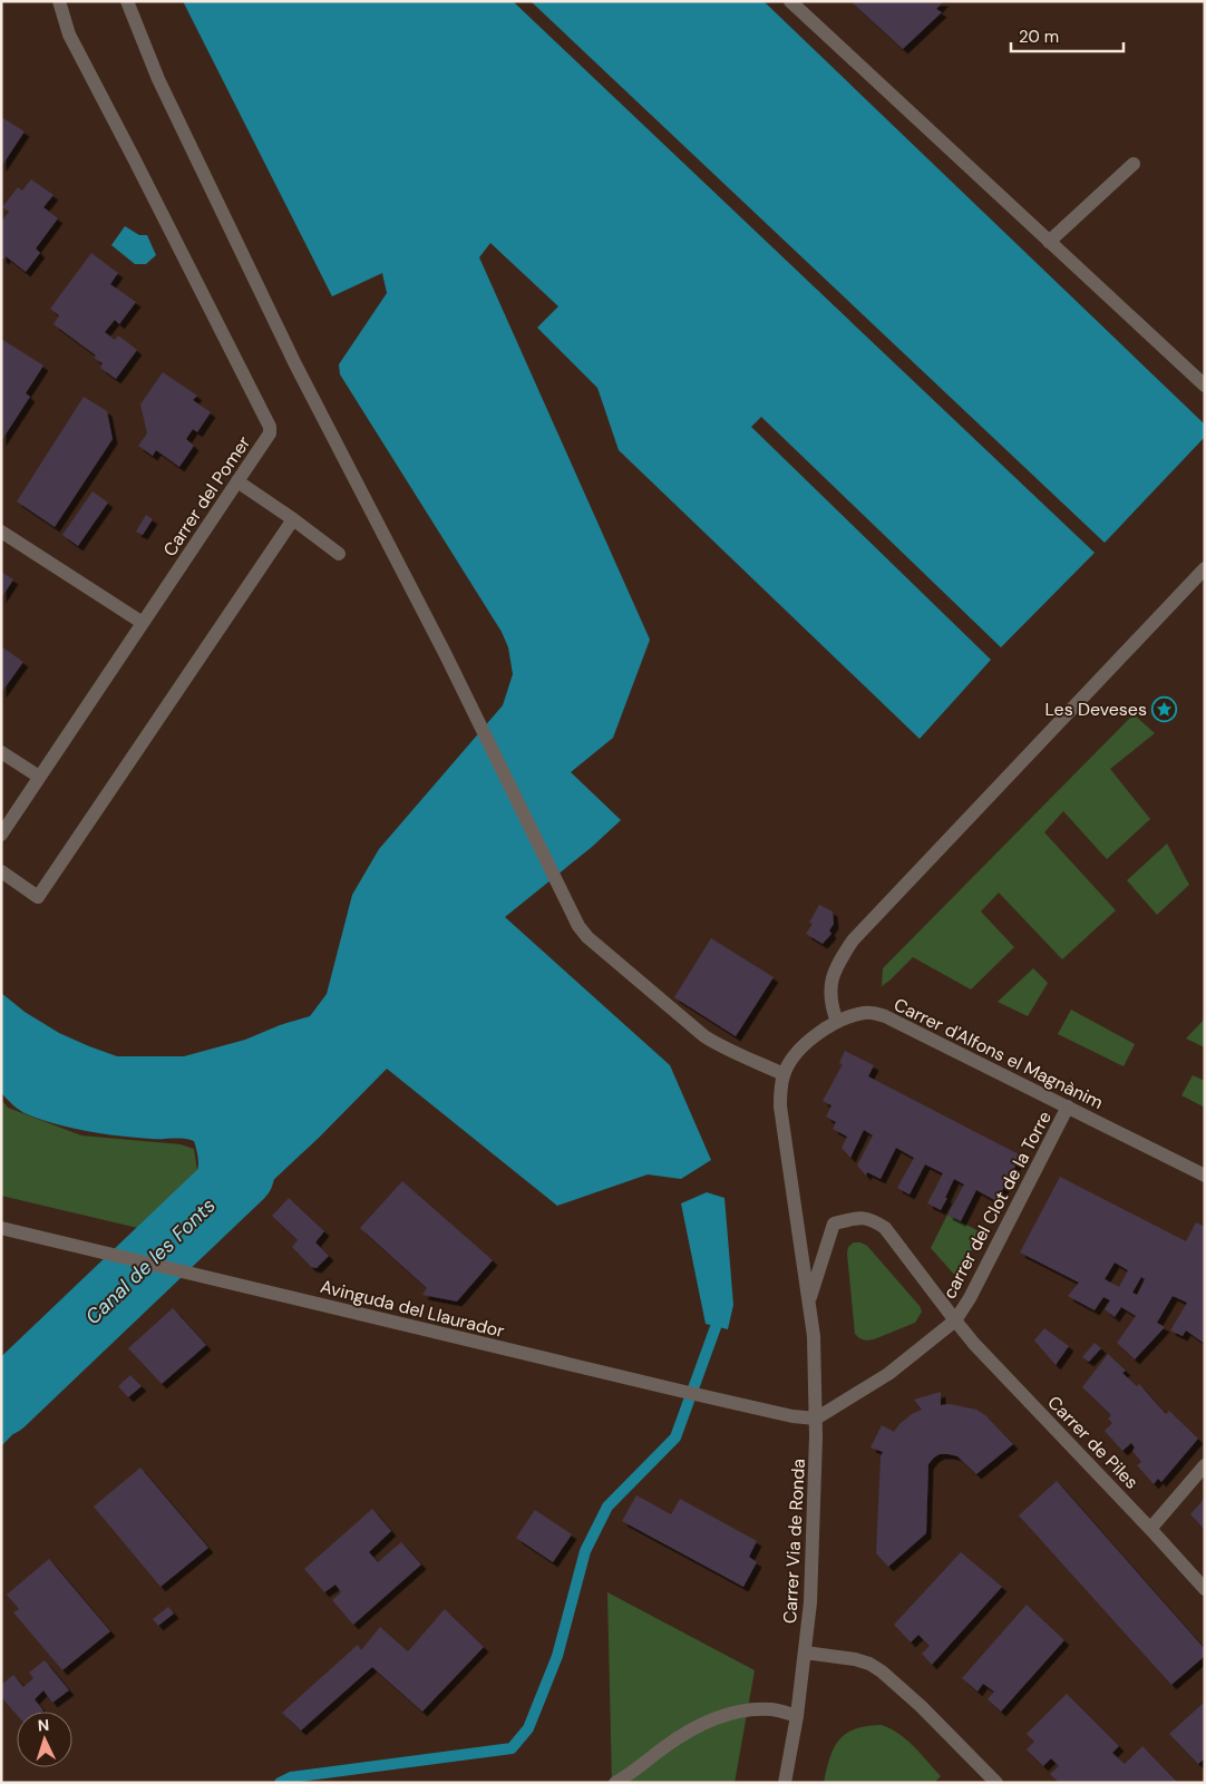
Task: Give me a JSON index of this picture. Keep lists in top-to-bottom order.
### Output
{
  "streets": {
    "street": [
      "Carrer del Pomer",
      "Carrer d'Alfons el Magnànim",
      "carrer del Clot de la Torre",
      "Avinguda del Llaurador",
      "Carrer de Piles",
      "Carrer Via de Ronda"
    ]
  },
  "crossings": [
    ["Carrer d'Alfons el Magnànim", "carrer del Clot de la Torre"],
    ["Carrer d'Alfons el Magnànim", "Carrer de Piles"],
    ["Carrer d'Alfons el Magnànim", "Carrer Via de Ronda"],
    ["carrer del Clot de la Torre", "Carrer de Piles"],
    ["Avinguda del Llaurador", "Carrer Via de Ronda"],
    ["Carrer de Piles", "Carrer Via de Ronda"]
  ],
  "water": ["Canal de les Fonts"],
  "places": {
    "place": ["Les Deveses"]
  },
  "scale_bar": "20 m",
  "north": "top"
}
